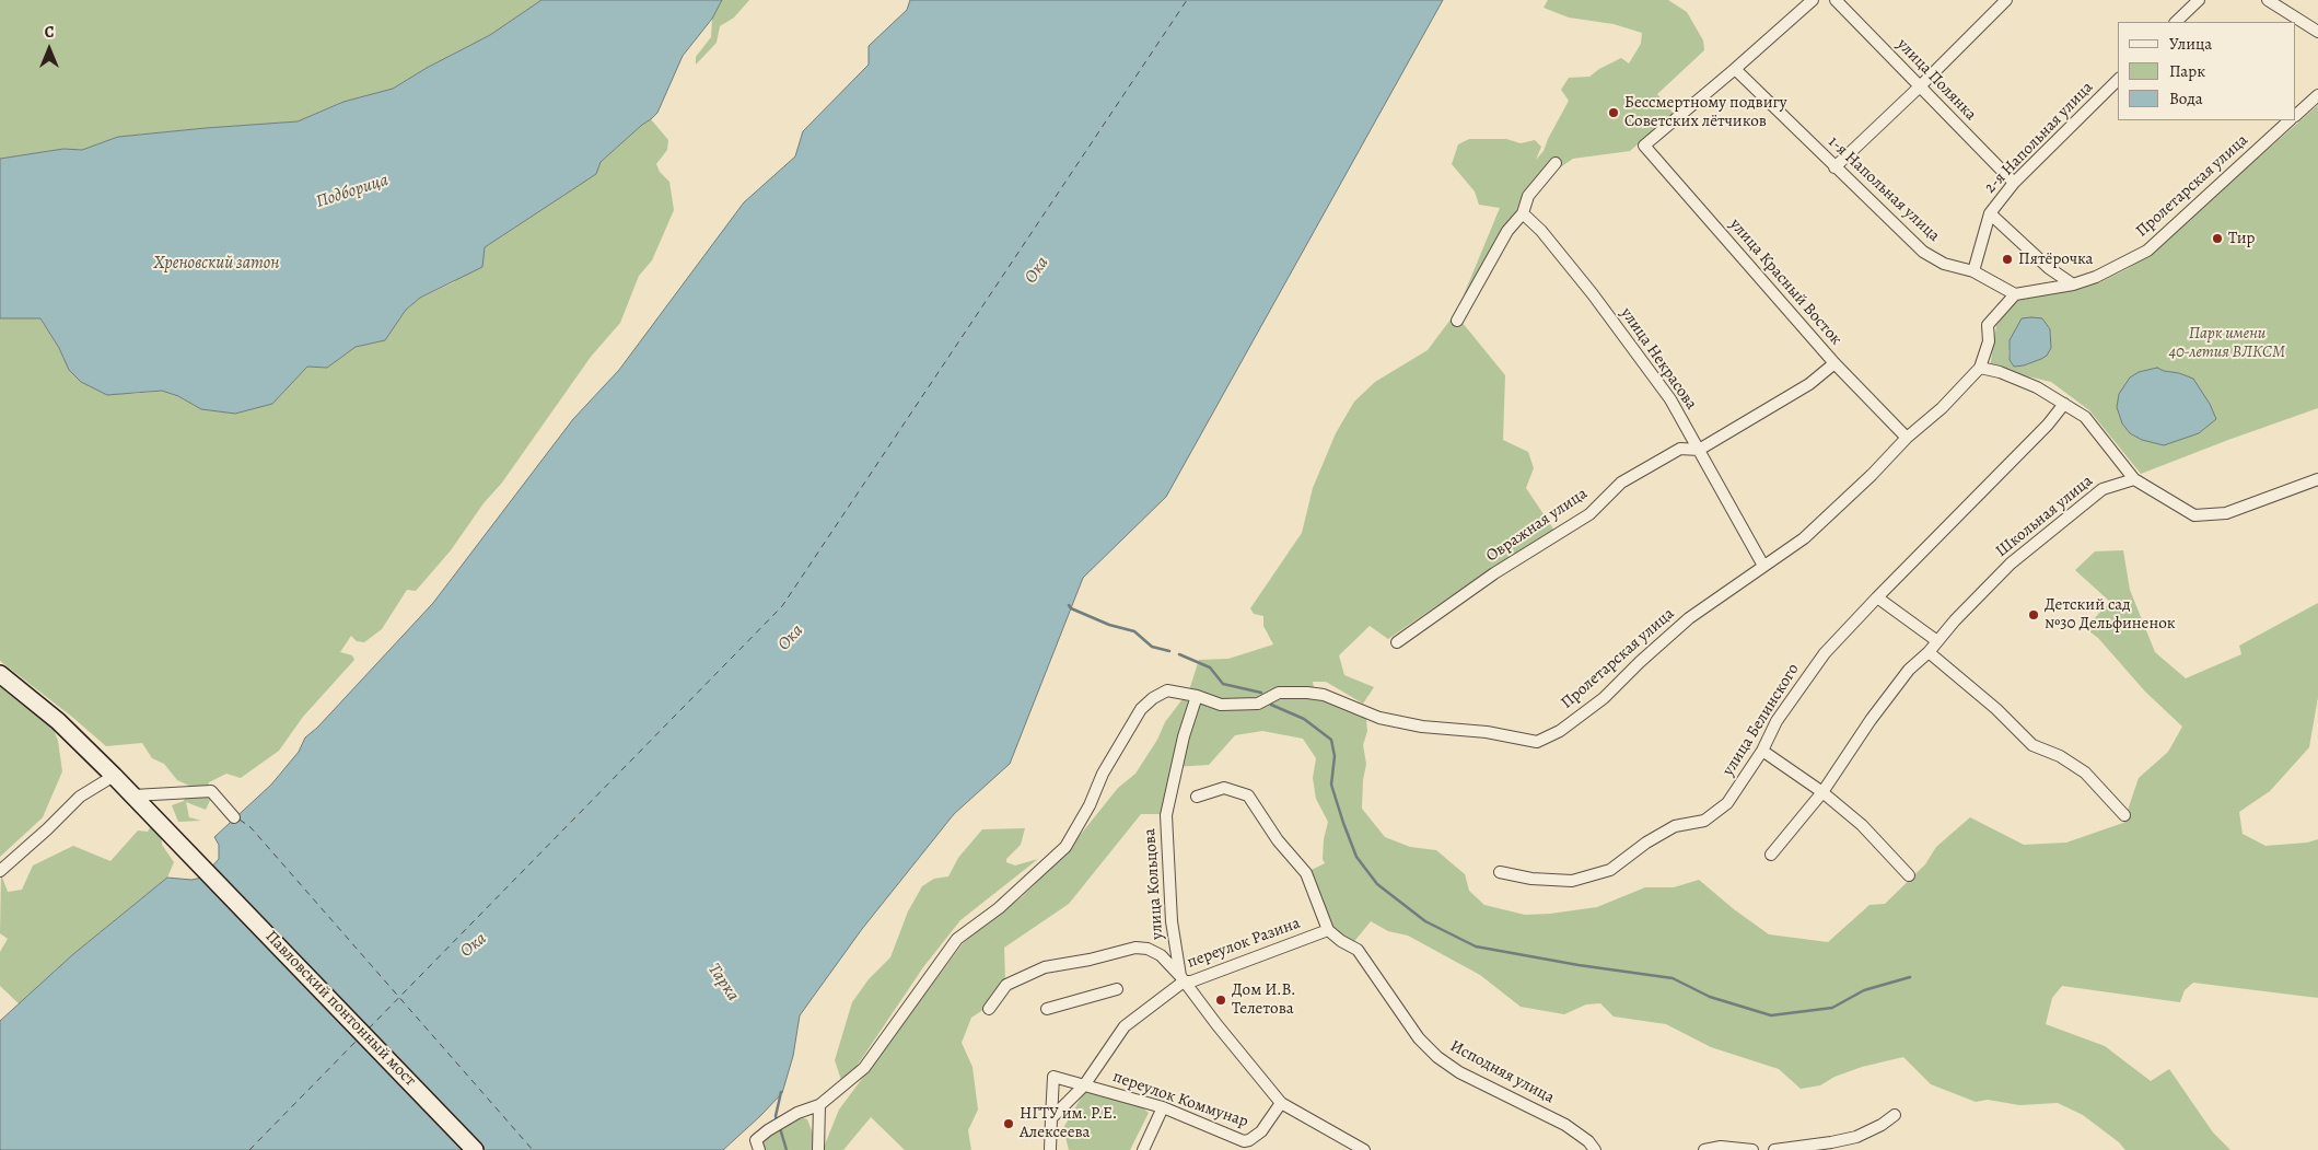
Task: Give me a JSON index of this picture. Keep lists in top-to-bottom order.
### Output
{
  "streets": {
    "main road": ["Павловский понтонный мост"],
    "street": [
      "улица Полянка",
      "2-я Напольная улица",
      "Пролетарская улица",
      "1-я Напольная улица",
      "улица Красный Восток",
      "улица Некрасова",
      "Школьная улица",
      "Овражная улица",
      "улица Белинского",
      "улица Кольцова",
      "переулок Разина",
      "Исподняя улица",
      "переулок Коммунар"
    ]
  },
  "crossings": [
    ["улица Полянка", "2-я Напольная улица"],
    ["2-я Напольная улица", "Пролетарская улица"],
    ["Пролетарская улица", "1-я Напольная улица"],
    ["Пролетарская улица", "улица Красный Восток"],
    ["Пролетарская улица", "улица Некрасова"],
    ["Пролетарская улица", "улица Кольцова"],
    ["1-я Напольная улица", "улица Красный Восток"],
    ["улица Некрасова", "Овражная улица"],
    ["улица Кольцова", "переулок Разина"],
    ["улица Кольцова", "переулок Коммунар"],
    ["переулок Разина", "Исподняя улица"],
    ["переулок Разина", "переулок Коммунар"]
  ],
  "water": [
    "Подборица",
    "Хреновский затон",
    "Ока",
    "Тарка"
  ],
  "parks": ["Парк имени 40-летия ВЛКСМ"],
  "places": [
    "Бессмертному подвигу Советских лётчиков",
    "Тир",
    "Пятёрочка",
    "Детский сад №30 Дельфиненок",
    "Дом И.В. Телетова",
    "НГТУ им. Р.Е. Алексеева"
  ],
  "legend": ["Улица", "Парк", "Вода"],
  "north": "top"
}
